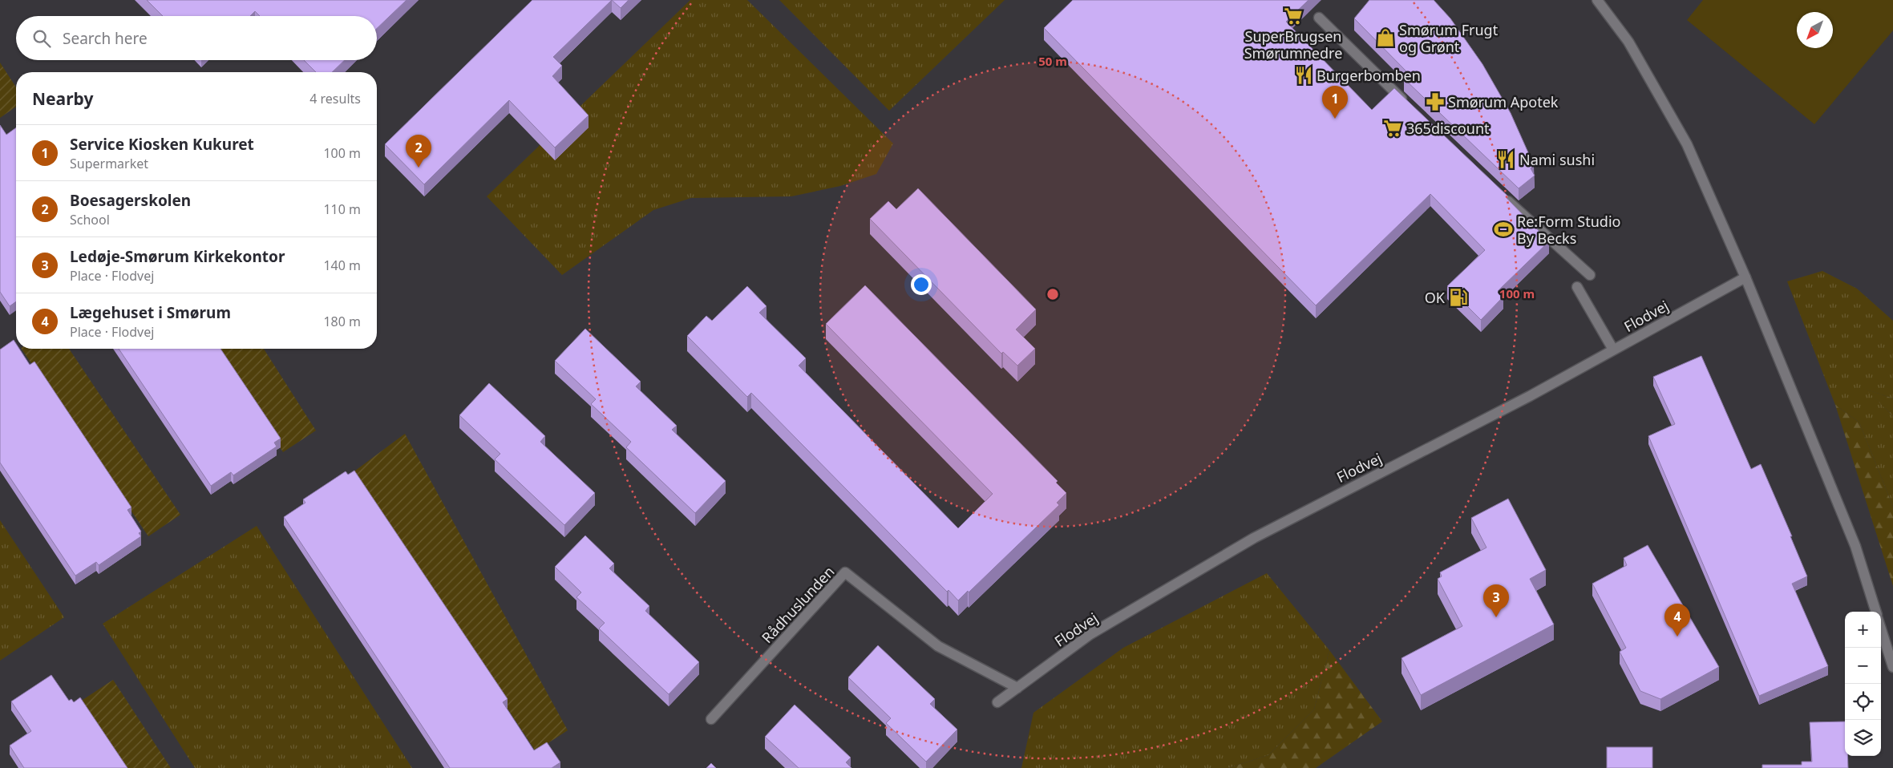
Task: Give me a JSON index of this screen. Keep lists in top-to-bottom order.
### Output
{
  "streets": {
    "street": ["Flodvej", "Rådhuslunden"]
  },
  "crossings": [
    ["Flodvej", "Rådhuslunden"]
  ],
  "places": {
    "supermarket": ["SuperBrugsen Smørumnedre", "365discount"],
    "shop": ["Smørum Frugt og Grønt"],
    "restaurant": ["Burgerbomben", "Nami sushi"],
    "pharmacy": ["Smørum Apotek"],
    "sports": ["Re:Form Studio By Becks"],
    "fuel station": ["OK"]
  },
  "north": "bottom left",
  "page": {
    "search": "Search here",
    "heading": ["Nearby", "4 results"],
    "pins": [
      "1",
      "2",
      "3",
      "4"
    ],
    "list": [
      {
        "mark": "1",
        "name": "Service Kiosken Kukuret",
        "note": "Supermarket",
        "value": "100 m"
      },
      {
        "mark": "2",
        "name": "Boesagerskolen",
        "note": "School",
        "value": "110 m"
      },
      {
        "mark": "3",
        "name": "Ledøje-Smørum Kirkekontor",
        "note": "Place · Flodvej",
        "value": "140 m"
      },
      {
        "mark": "4",
        "name": "Lægehuset i Smørum",
        "note": "Place · Flodvej",
        "value": "180 m"
      }
    ],
    "map_buttons": ["+", "−"]
  },
  "rings": ["50 m", "100 m"]
}
